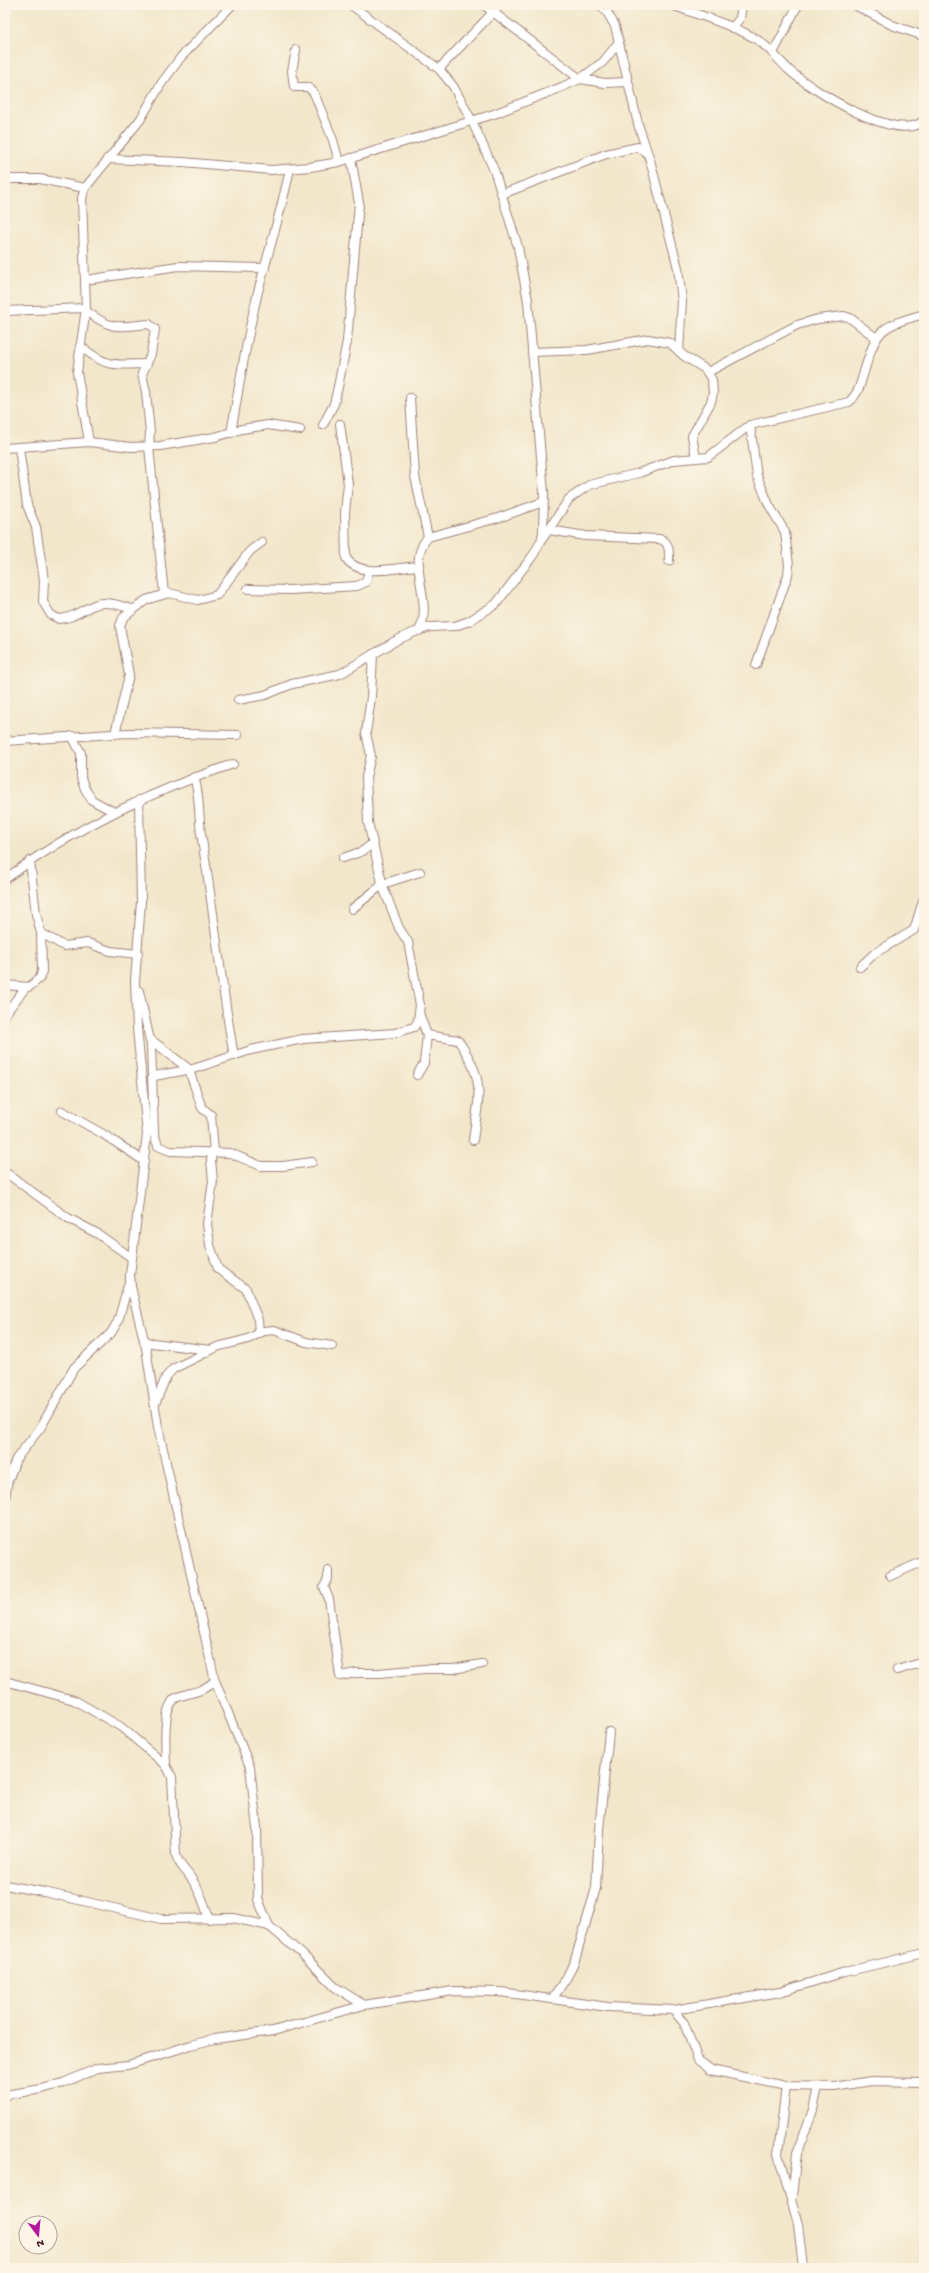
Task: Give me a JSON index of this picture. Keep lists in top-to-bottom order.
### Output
{
  "north": "bottom"
}
